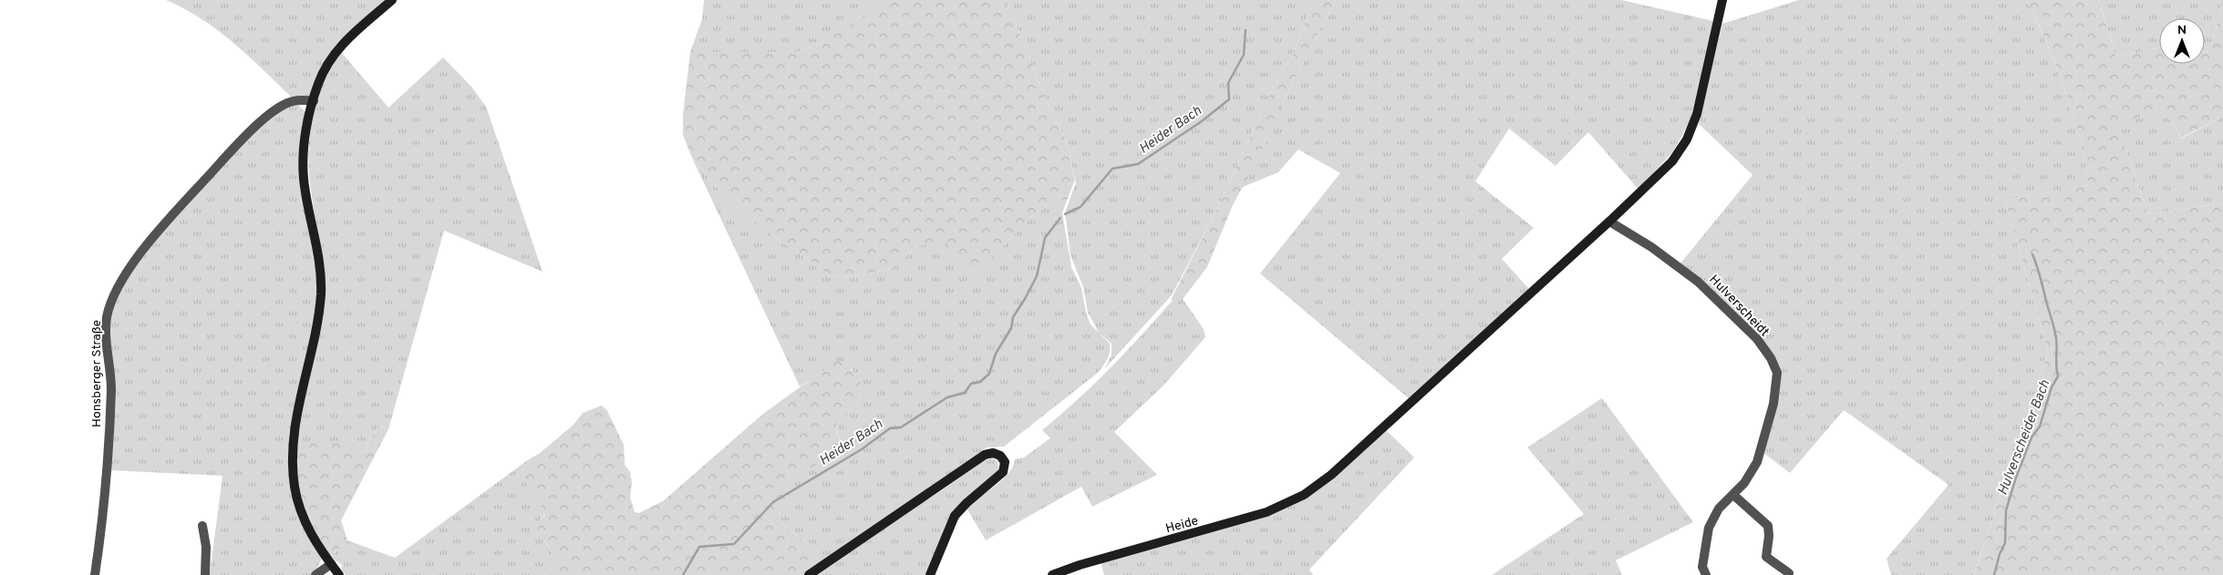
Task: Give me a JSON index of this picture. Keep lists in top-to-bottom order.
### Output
{
  "streets": {
    "main road": ["Heide"],
    "street": ["Hulverscheidt", "Honsberger Straße"]
  },
  "crossings": [
    ["Hulverscheidt", "Heide"]
  ],
  "water": ["Heider Bach", "Hulverscheider Bach"],
  "north": "top"
}
